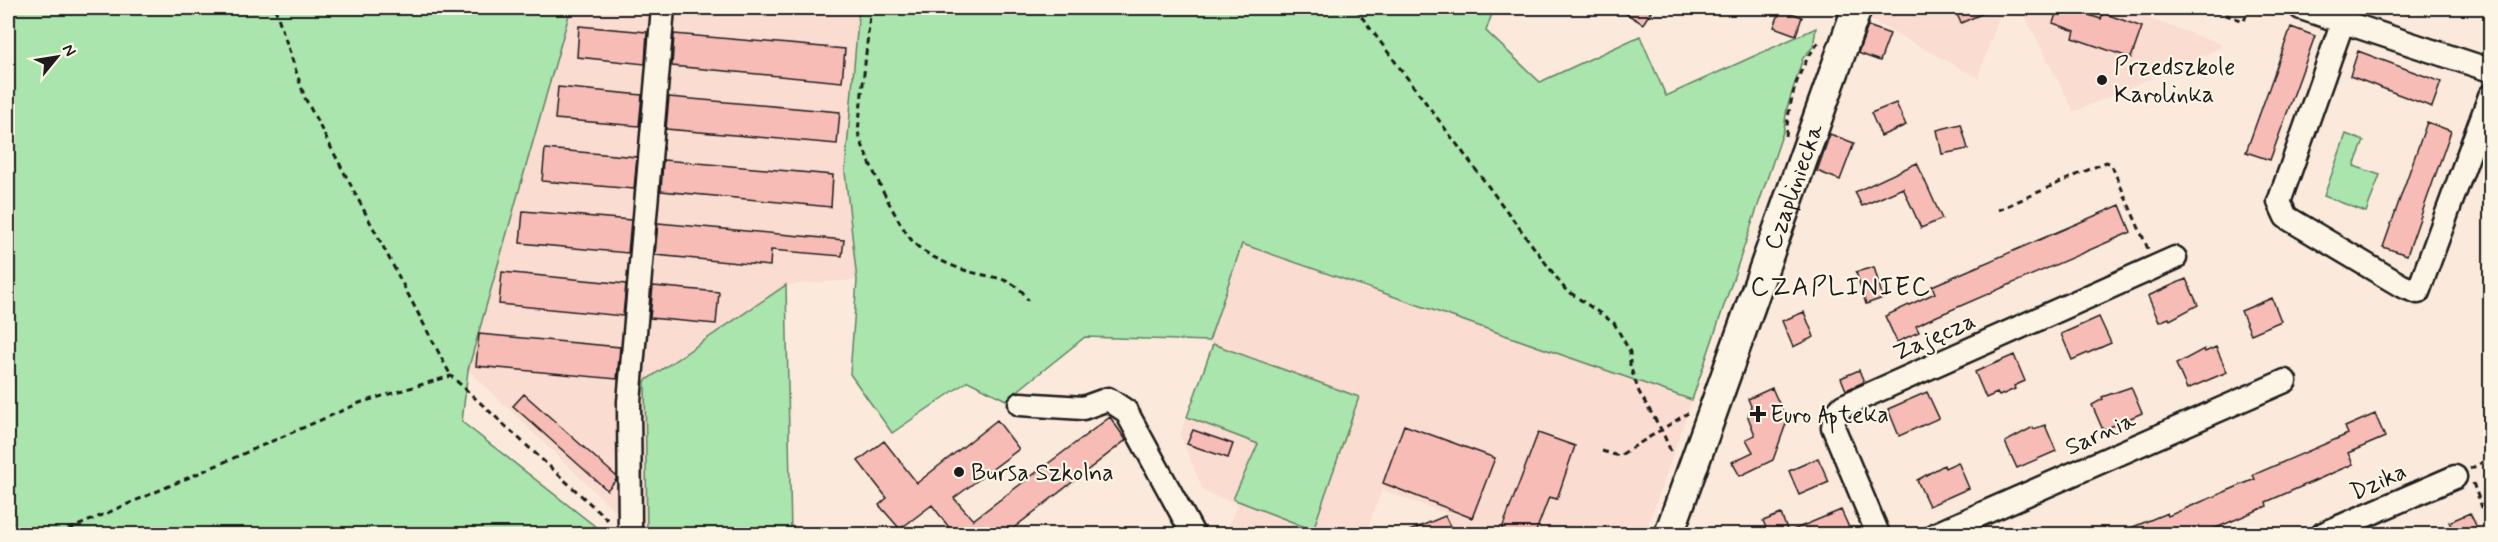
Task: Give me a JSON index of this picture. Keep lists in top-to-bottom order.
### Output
{
  "streets": {
    "main road": ["Czapliniecka"],
    "street": ["Zajęcza", "Sarnia", "Dzika"]
  },
  "districts": ["CZAPLINIEC"],
  "places": {
    "other": ["Przedszkole Karolinka", "Bursa Szkolna"],
    "health": ["Euro Apteka"]
  },
  "north": "top right"
}
